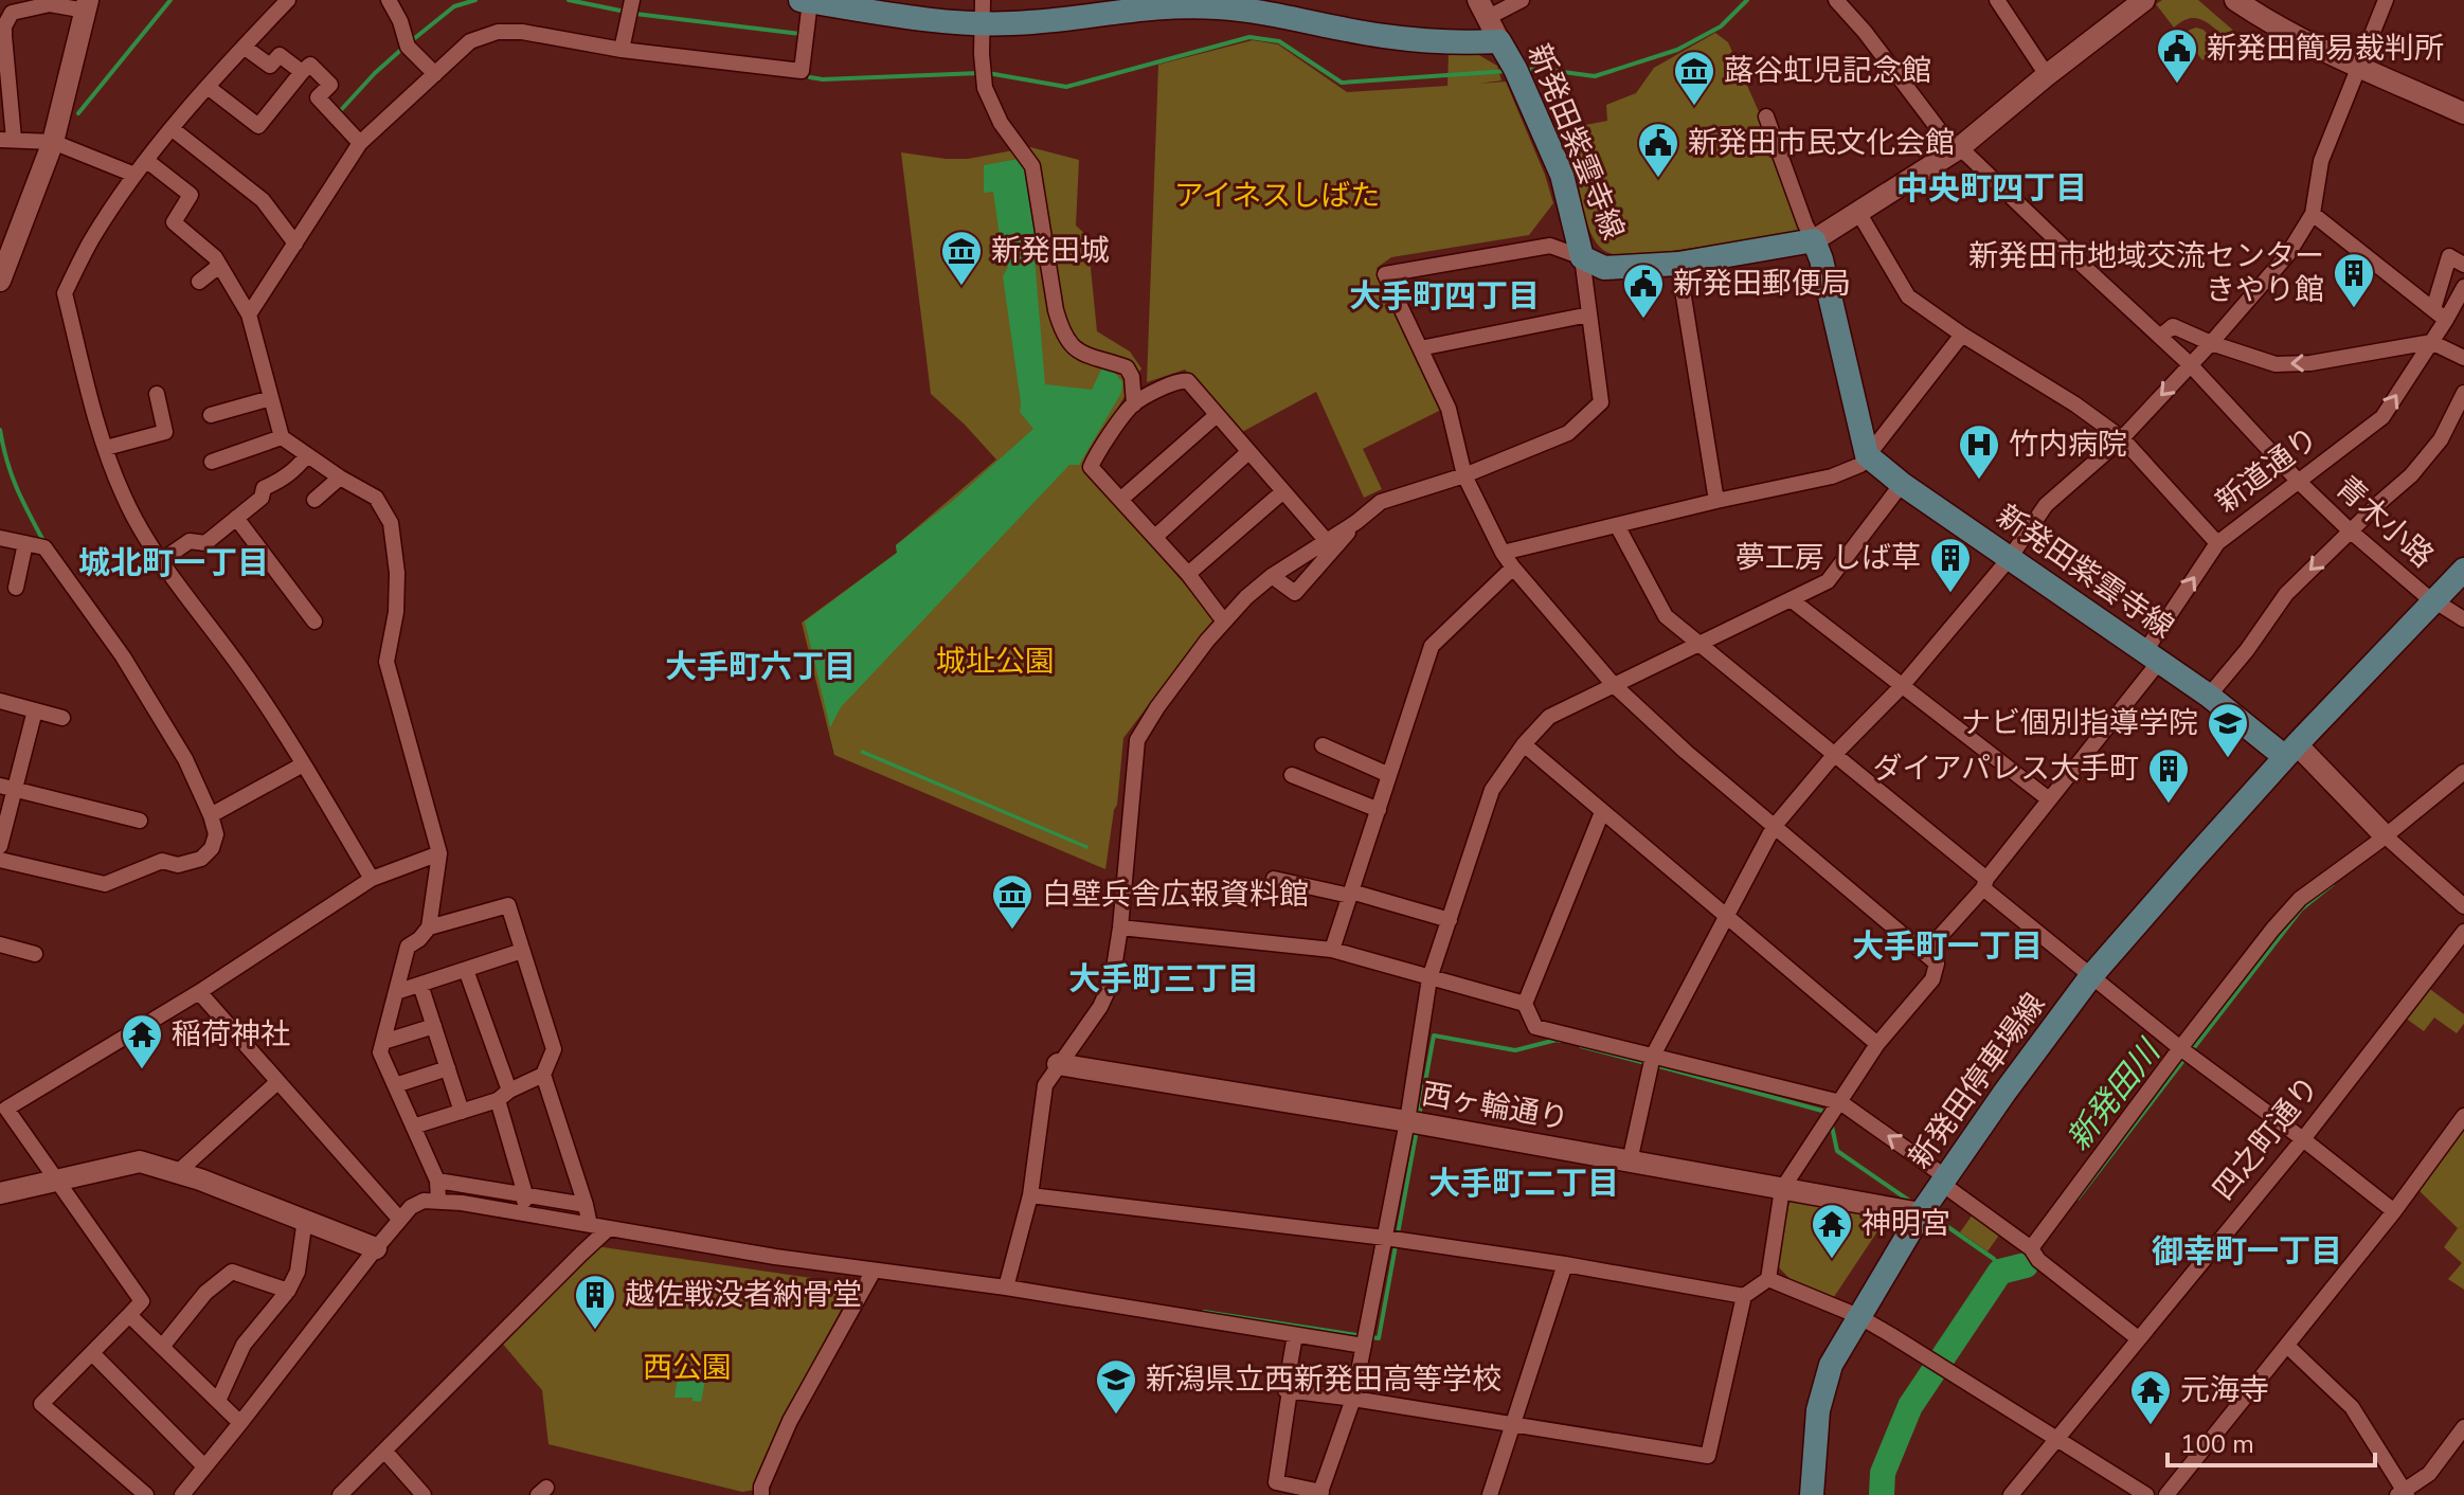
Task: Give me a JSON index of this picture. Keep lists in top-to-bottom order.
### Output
{
  "streets": {
    "main road": ["新発田紫雲寺線", "新発田停車場線"],
    "street": [
      "新道通り",
      "青木小路",
      "西ヶ輪通り",
      "四之町通り"
    ]
  },
  "crossings": [
    ["新発田紫雲寺線", "新道通り"],
    ["新発田紫雲寺線", "新発田停車場線"],
    ["新道通り", "青木小路"],
    ["青木小路", "新発田停車場線"],
    ["新発田停車場線", "西ヶ輪通り"]
  ],
  "districts": [
    "中央町四丁目",
    "大手町四丁目",
    "城北町一丁目",
    "大手町六丁目",
    "大手町一丁目",
    "大手町三丁目",
    "大手町二丁目",
    "御幸町一丁目"
  ],
  "water": ["新発田川"],
  "parks": ["アイネスしばた", "城址公園", "西公園"],
  "places": {
    "public building": ["新発田簡易裁判所", "新発田市民文化会館", "新発田郵便局"],
    "museum": ["蕗谷虹児記念館", "新発田城", "白壁兵舎広報資料館"],
    "building": [
      "新発田市地域交流センター きやり館",
      "夢工房 しば草",
      "ダイアパレス大手町",
      "越佐戦没者納骨堂"
    ],
    "hospital": ["竹内病院"],
    "school or university": ["ナビ個別指導学院", "新潟県立西新発田高等学校"],
    "temple": ["稲荷神社", "神明宮", "元海寺"]
  },
  "scale_bar": "100 m"
}
